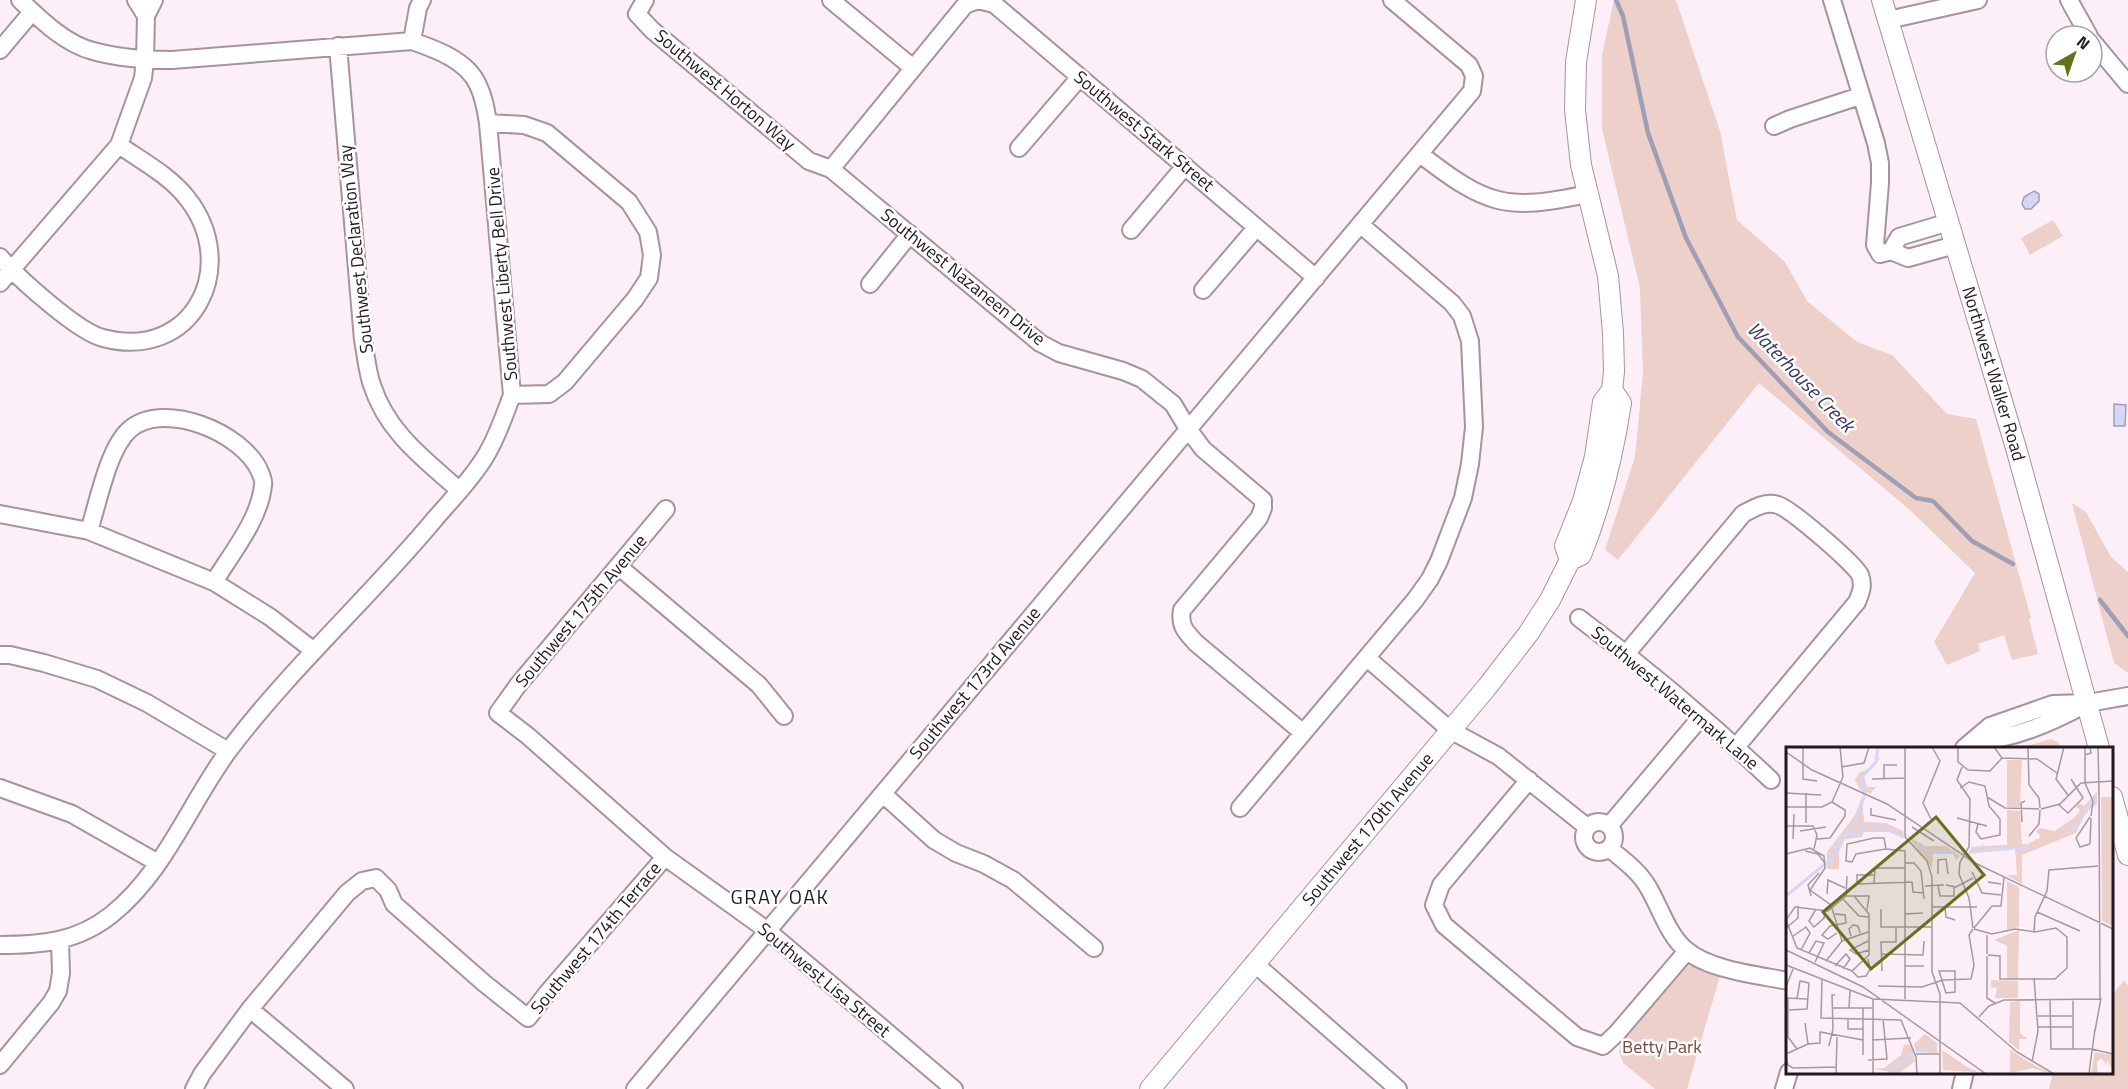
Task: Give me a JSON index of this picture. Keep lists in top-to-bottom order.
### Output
{
  "streets": {
    "main road": ["Northwest Walker Road", "Southwest 170th Avenue"],
    "street": [
      "Southwest Horton Way",
      "Southwest Stark Street",
      "Southwest Declaration Way",
      "Southwest Liberty Bell Drive",
      "Southwest Nazaneen Drive",
      "Southwest 175th Avenue",
      "Southwest 173rd Avenue",
      "Southwest Watermark Lane",
      "Southwest 174th Terrace",
      "Southwest Lisa Street"
    ]
  },
  "crossings": [
    ["Southwest Horton Way", "Southwest Nazaneen Drive"],
    ["Southwest Stark Street", "Southwest 173rd Avenue"],
    ["Southwest Declaration Way", "Southwest Liberty Bell Drive"],
    ["Southwest Nazaneen Drive", "Southwest 173rd Avenue"],
    ["Southwest 175th Avenue", "Southwest Lisa Street"],
    ["Southwest 173rd Avenue", "Southwest Lisa Street"],
    ["Southwest 174th Terrace", "Southwest Lisa Street"]
  ],
  "districts": ["GRAY OAK"],
  "water": ["Waterhouse Creek"],
  "parks": ["Betty Park"],
  "north": "top right"
}
